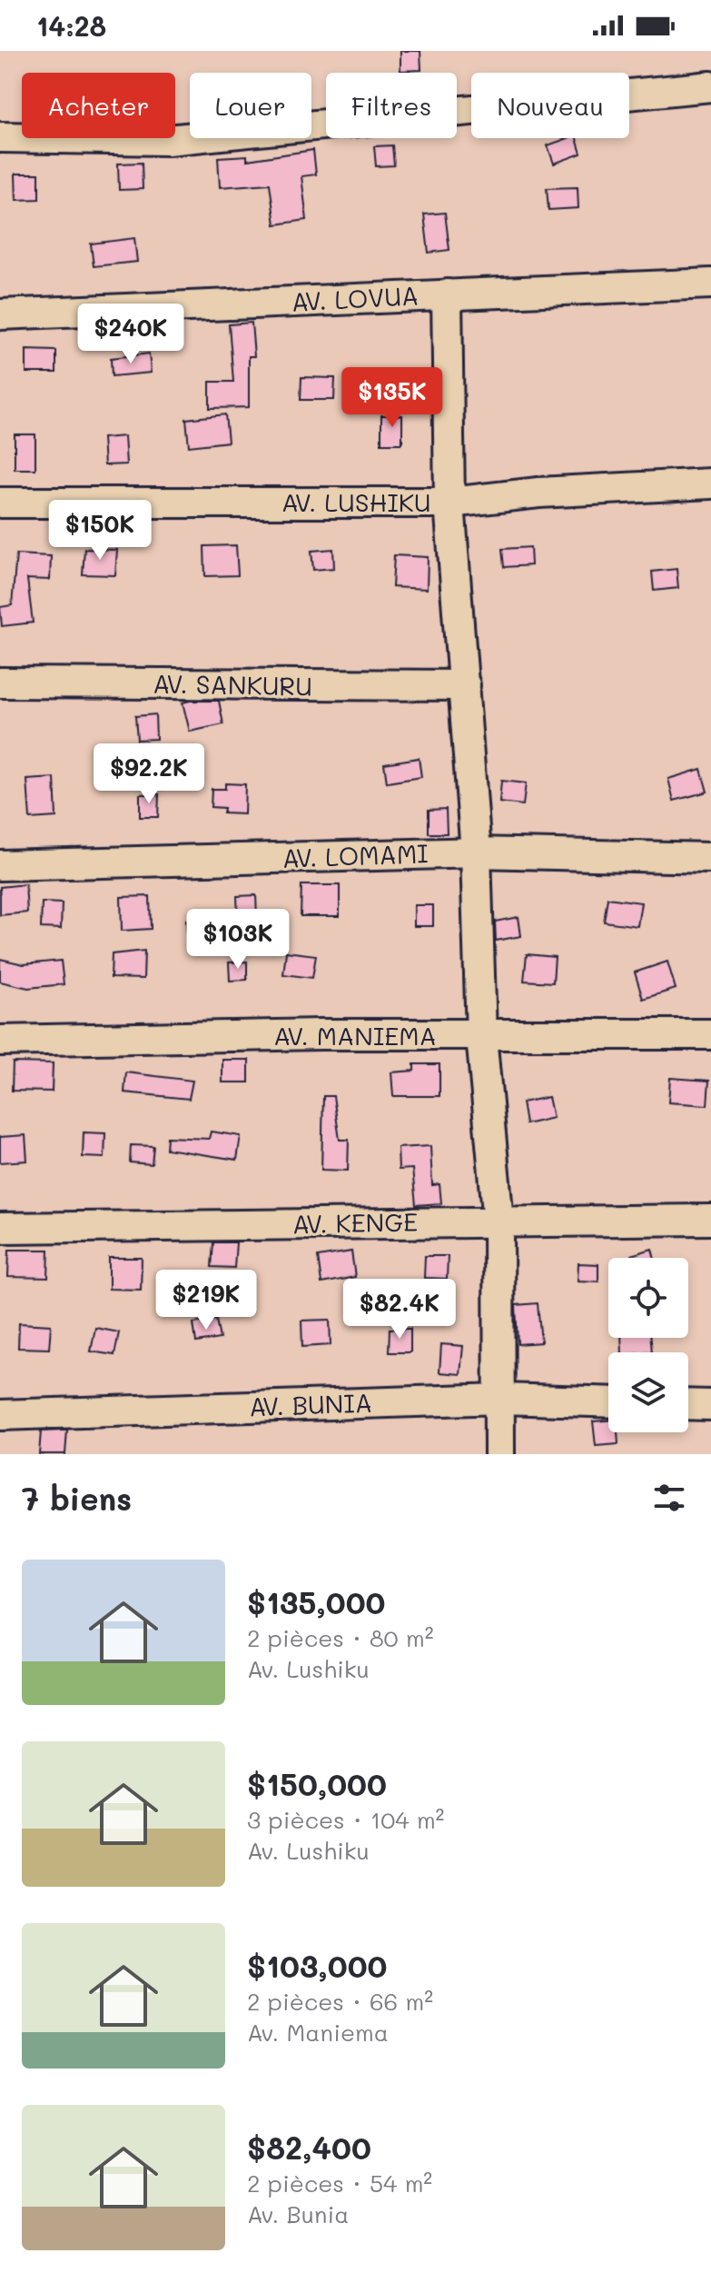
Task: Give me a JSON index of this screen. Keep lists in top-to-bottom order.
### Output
{
  "streets": {
    "street": [
      "AV. LOVUA",
      "AV. LUSHIKU",
      "AV. SANKURU",
      "AV. LOMAMI",
      "AV. MANIEMA",
      "AV. KENGE",
      "AV. BUNIA"
    ]
  },
  "page": {
    "status": "14:28",
    "chip": [
      "Acheter",
      "Louer",
      "Filtres",
      "Nouveau"
    ],
    "price": [
      "$240K",
      "$135K",
      "$150K",
      "$92.2K",
      "$103K",
      "$219K",
      "$82.4K"
    ],
    "heading": "7 biens",
    "list": [
      {
        "name": "$135,000",
        "note": "2 pièces · 80 m² · Av. Lushiku"
      },
      {
        "name": "$150,000",
        "note": "3 pièces · 104 m² · Av. Lushiku"
      },
      {
        "name": "$103,000",
        "note": "2 pièces · 66 m² · Av. Maniema"
      },
      {
        "name": "$82,400",
        "note": "2 pièces · 54 m² · Av. Bunia"
      }
    ]
  }
}
